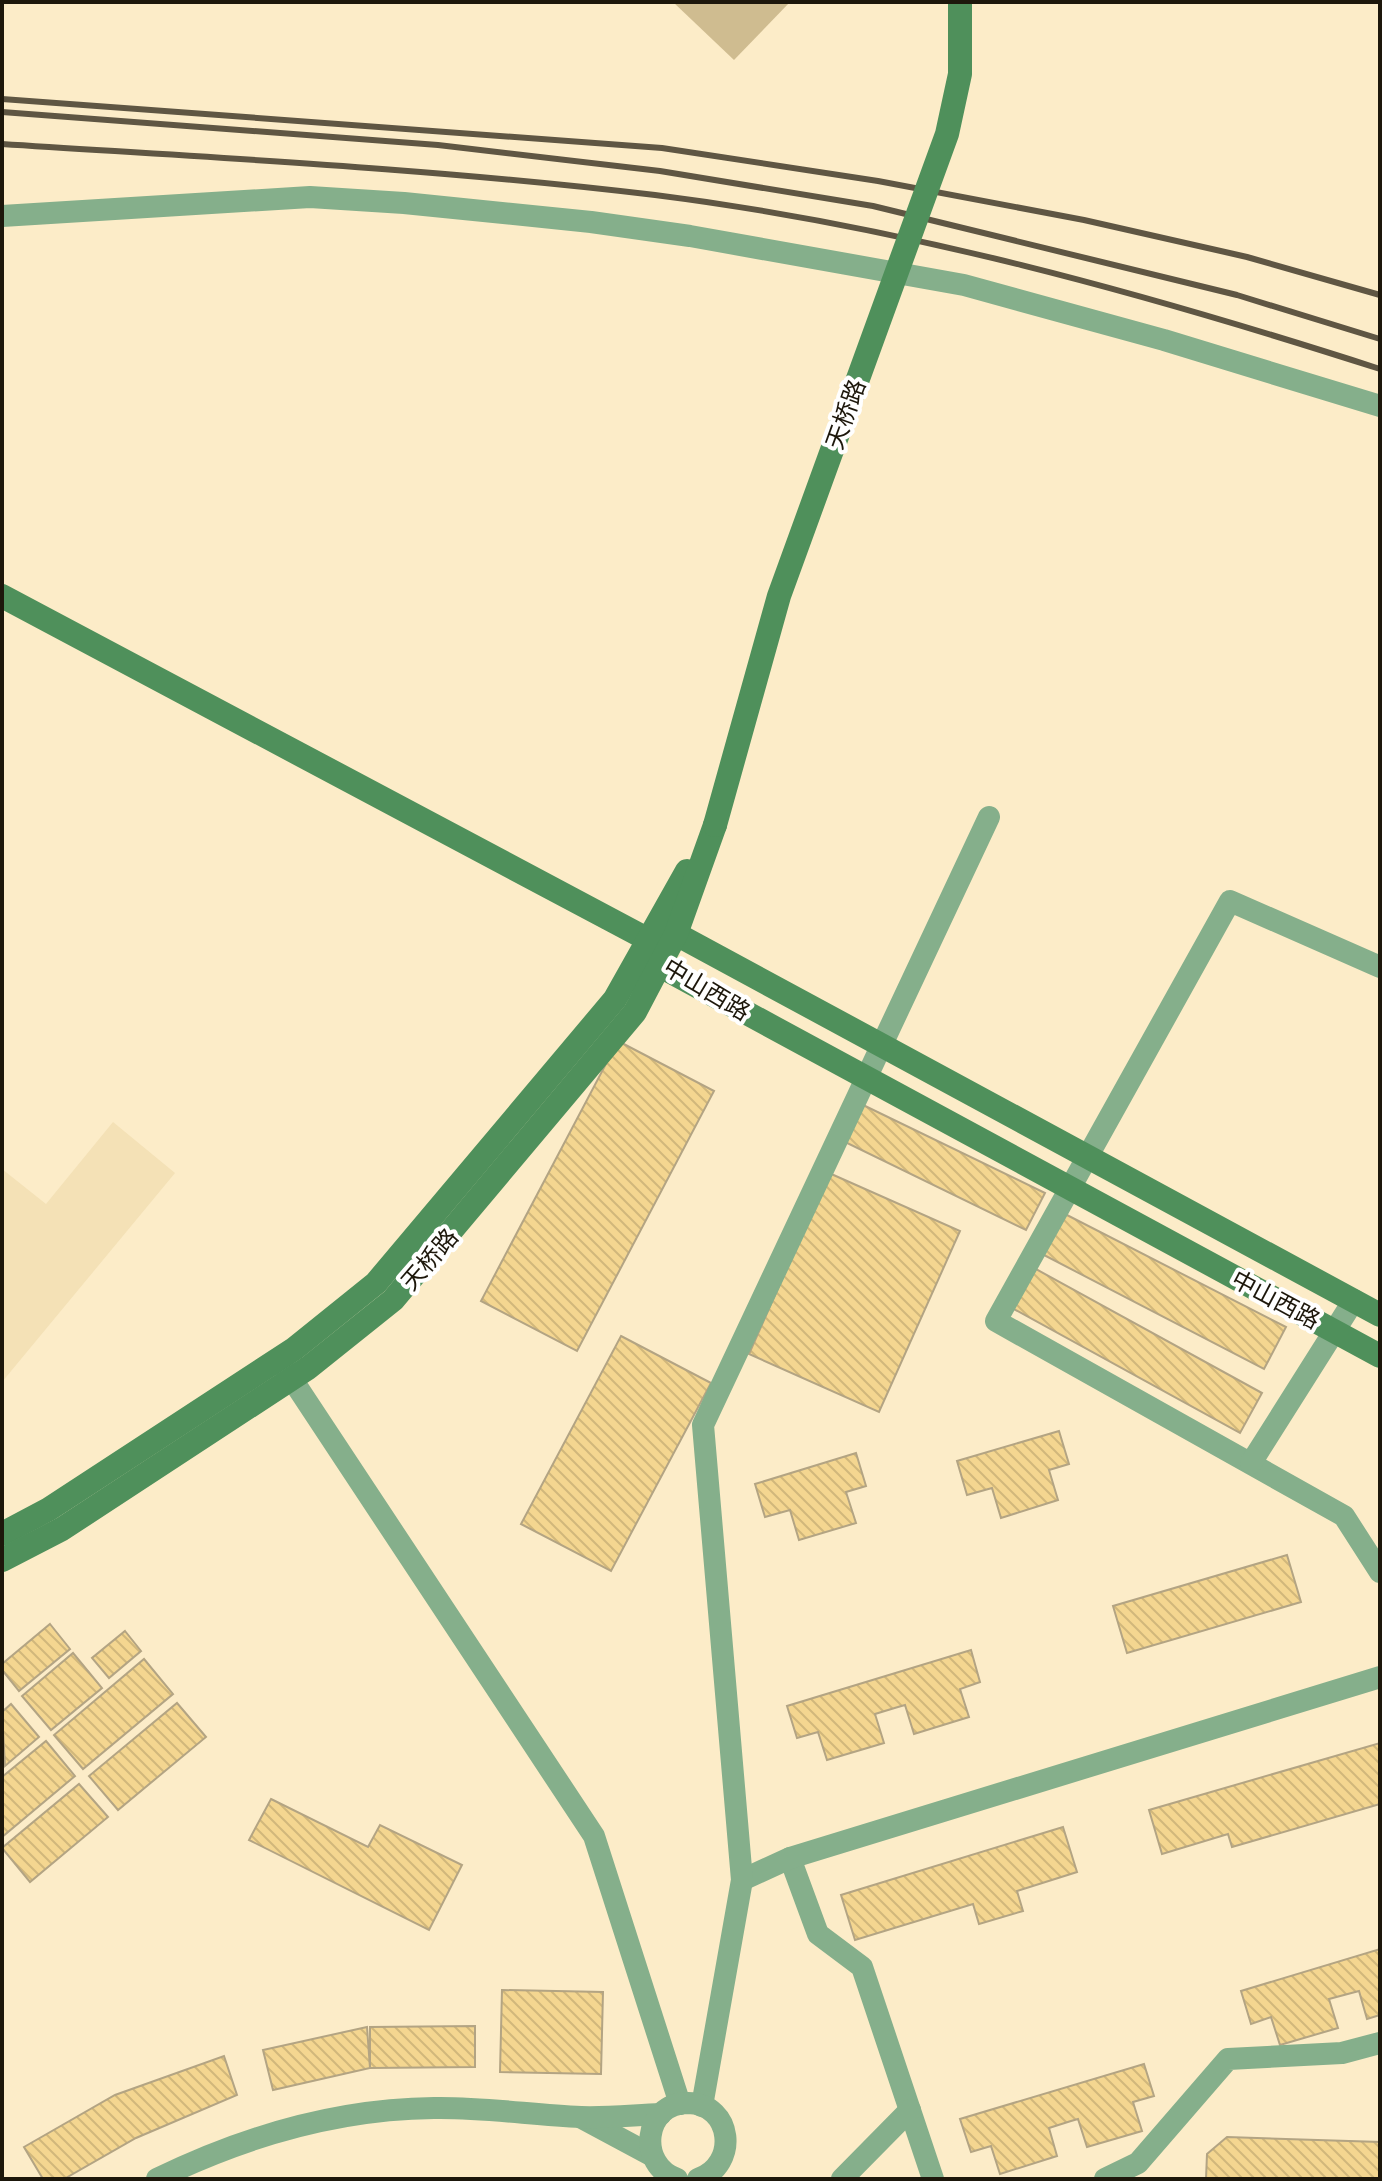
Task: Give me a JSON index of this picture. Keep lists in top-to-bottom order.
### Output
{
  "streets": {
    "main road": ["天桥路", "中山西路"]
  },
  "crossings": [
    ["天桥路", "中山西路"]
  ]
}
